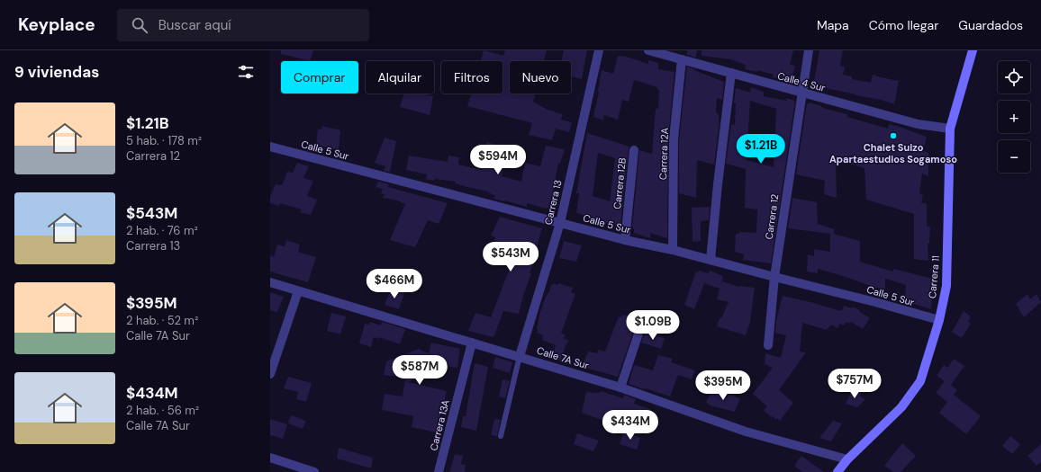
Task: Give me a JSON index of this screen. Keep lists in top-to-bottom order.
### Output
{
  "streets": {
    "main road": ["Carrera 11"],
    "street": [
      "Calle 4 Sur",
      "Calle 5 Sur",
      "Carrera 12A",
      "Carrera 12B",
      "Carrera 13",
      "Carrera 12",
      "Calle 7A Sur",
      "Carrera 13A"
    ]
  },
  "crossings": [
    ["Calle 4 Sur", "Carrera 12A"],
    ["Calle 4 Sur", "Carrera 12"],
    ["Calle 4 Sur", "Carrera 11"],
    ["Calle 5 Sur", "Carrera 12A"],
    ["Calle 5 Sur", "Carrera 12B"],
    ["Calle 5 Sur", "Carrera 13"],
    ["Calle 5 Sur", "Carrera 12"],
    ["Calle 5 Sur", "Carrera 11"],
    ["Carrera 13", "Calle 7A Sur"],
    ["Carrera 11", "Calle 7A Sur"],
    ["Calle 7A Sur", "Carrera 13A"]
  ],
  "places": ["Chalet Suizo Apartaestudios Sogamoso"],
  "page": {
    "header": "Keyplace",
    "search": "Buscar aquí",
    "nav": ["Mapa", "Cómo llegar", "Guardados"],
    "heading": "9 viviendas",
    "map_buttons": ["+", "−"],
    "chip": [
      "Comprar",
      "Alquilar",
      "Filtros",
      "Nuevo"
    ],
    "list": [
      {
        "name": "$1.21B",
        "note": "5 hab. · 178 m² · Carrera 12"
      },
      {
        "name": "$543M",
        "note": "2 hab. · 76 m² · Carrera 13"
      },
      {
        "name": "$395M",
        "note": "2 hab. · 52 m² · Calle 7A Sur"
      },
      {
        "name": "$434M",
        "note": "2 hab. · 56 m² · Calle 7A Sur"
      }
    ],
    "price": [
      "$1.21B",
      "$594M",
      "$543M",
      "$466M",
      "$1.09B",
      "$587M",
      "$757M",
      "$395M",
      "$434M"
    ]
  }
}
